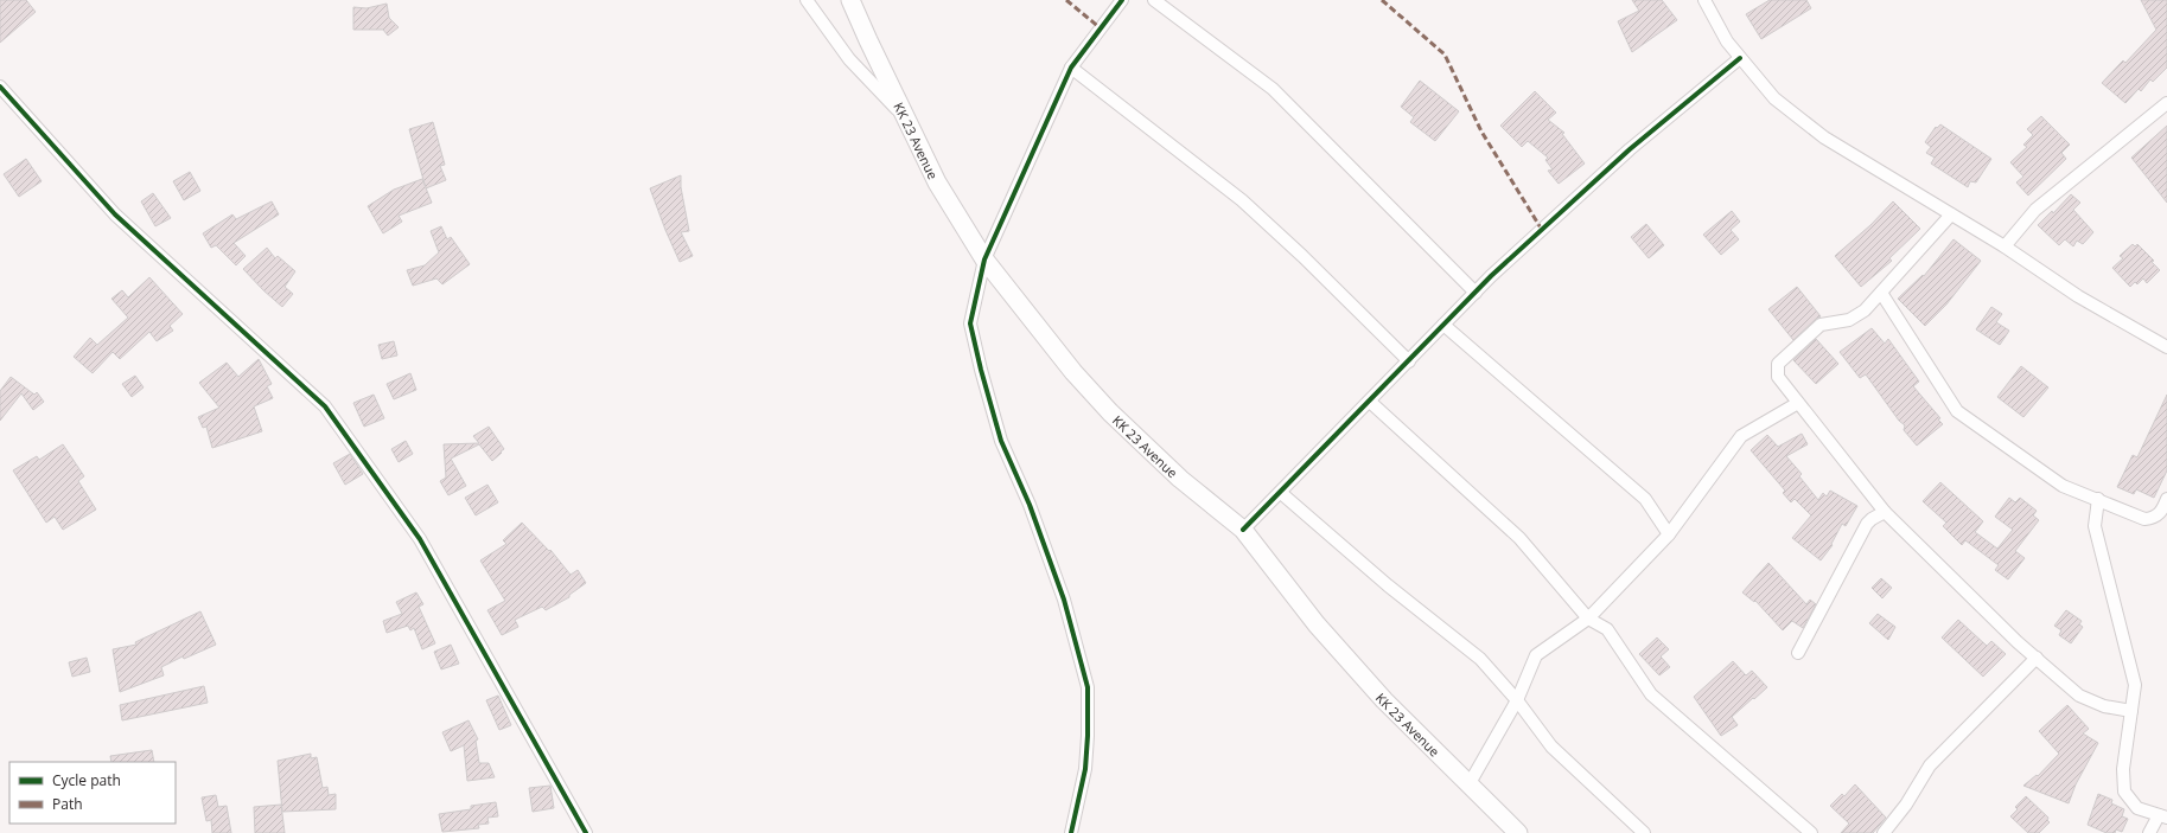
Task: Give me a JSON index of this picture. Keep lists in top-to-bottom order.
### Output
{
  "streets": {
    "main road": ["KK 23 Avenue"]
  },
  "legend": ["Cycle path", "Path"]
}
